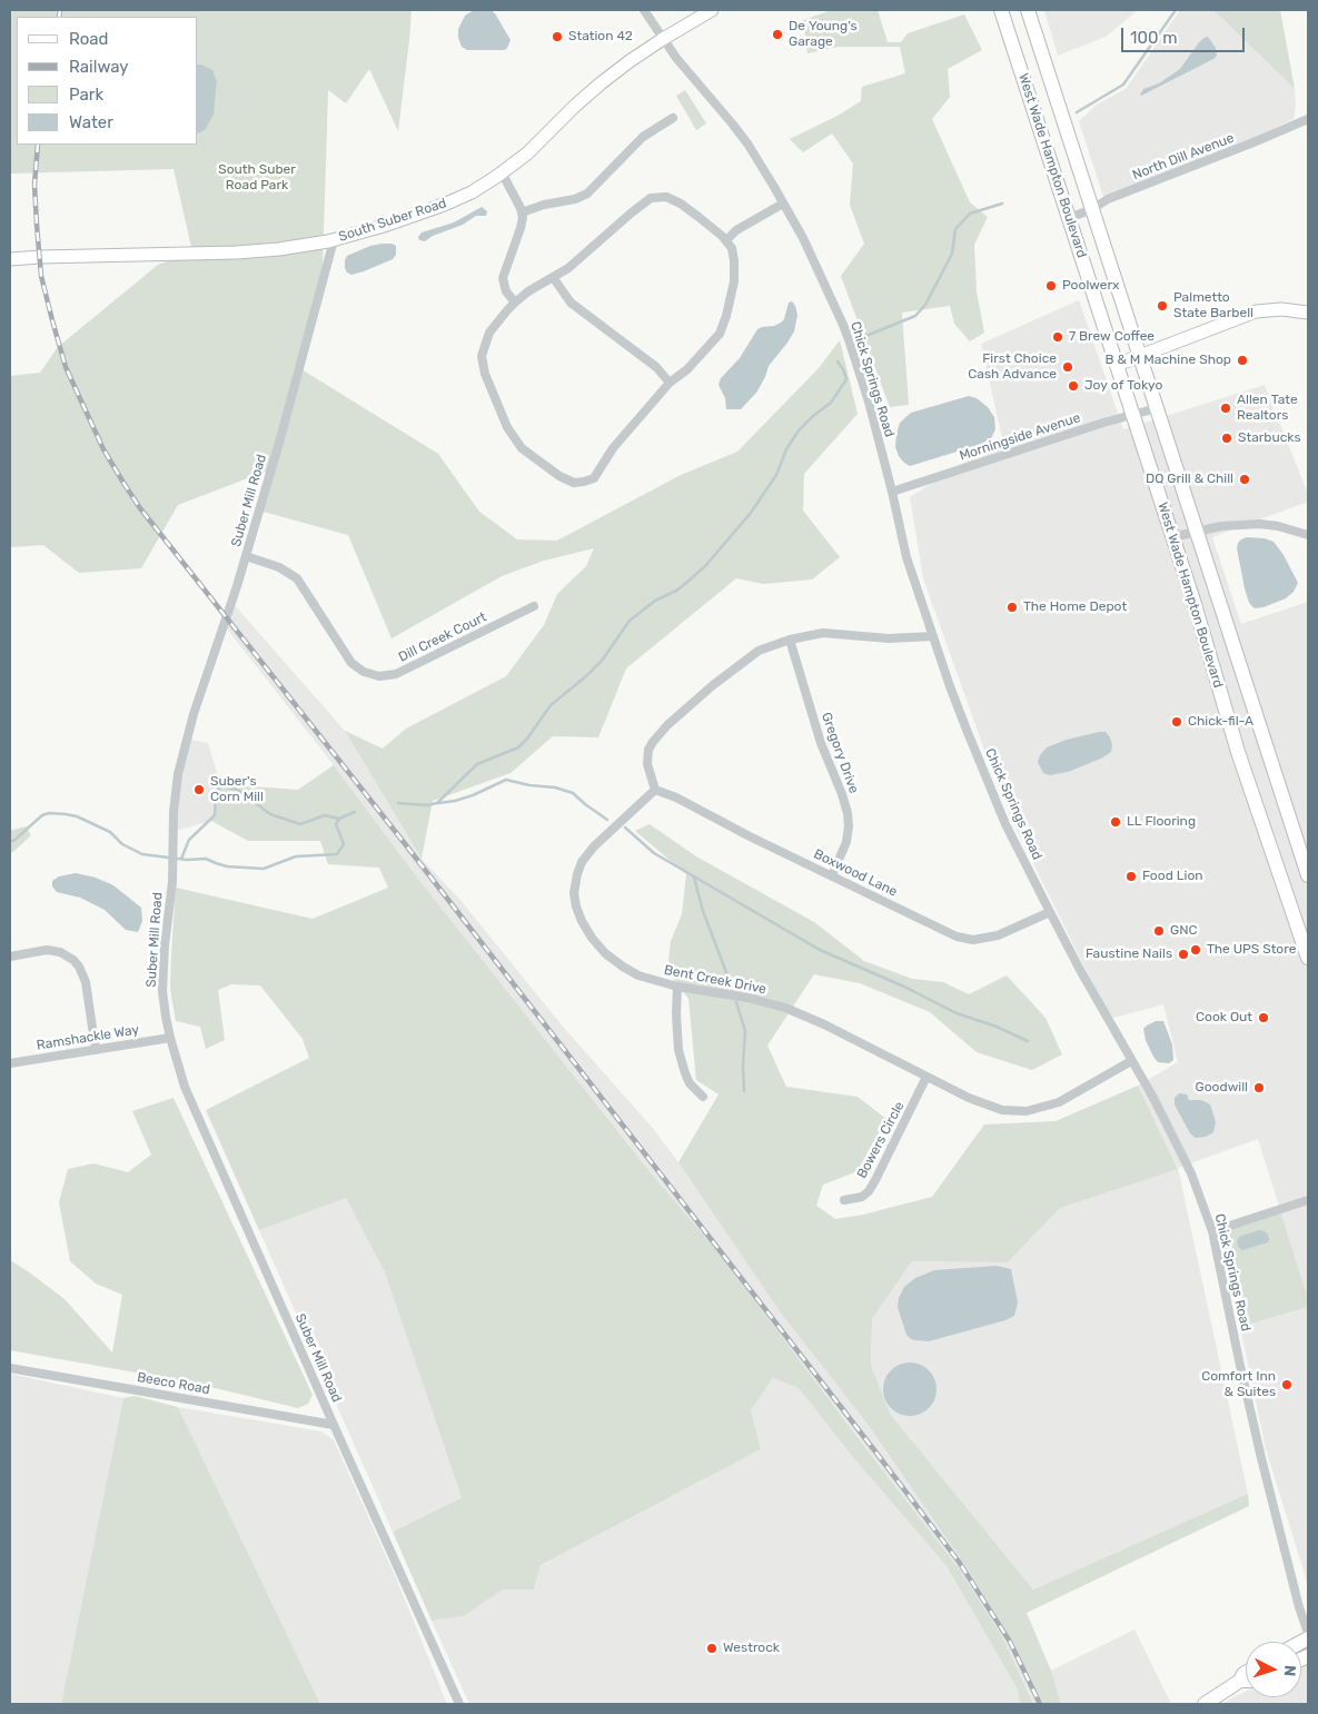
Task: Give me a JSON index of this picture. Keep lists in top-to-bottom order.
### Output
{
  "streets": {
    "main road": ["West Wade Hampton Boulevard"],
    "street": [
      "North Dill Avenue",
      "South Suber Road",
      "Chick Springs Road",
      "Morningside Avenue",
      "Suber Mill Road",
      "Dill Creek Court",
      "Gregory Drive",
      "Boxwood Lane",
      "Bent Creek Drive",
      "Ramshackle Way",
      "Bowers Circle",
      "Beeco Road"
    ]
  },
  "crossings": [
    ["North Dill Avenue", "West Wade Hampton Boulevard"],
    ["West Wade Hampton Boulevard", "Morningside Avenue"],
    ["South Suber Road", "Chick Springs Road"],
    ["South Suber Road", "Suber Mill Road"],
    ["Chick Springs Road", "Morningside Avenue"],
    ["Chick Springs Road", "Boxwood Lane"],
    ["Chick Springs Road", "Bent Creek Drive"],
    ["Suber Mill Road", "Dill Creek Court"],
    ["Suber Mill Road", "Ramshackle Way"],
    ["Suber Mill Road", "Beeco Road"],
    ["Gregory Drive", "Boxwood Lane"],
    ["Boxwood Lane", "Bent Creek Drive"],
    ["Bent Creek Drive", "Bowers Circle"]
  ],
  "parks": ["South Suber Road Park"],
  "places": [
    "De Young's Garage",
    "Station 42",
    "Poolwerx",
    "Palmetto State Barbell",
    "7 Brew Coffee",
    "B & M Machine Shop",
    "First Choice Cash Advance",
    "Joy of Tokyo",
    "Allen Tate Realtors",
    "Starbucks",
    "DQ Grill & Chill",
    "The Home Depot",
    "Chick-fil-A",
    "Suber's Corn Mill",
    "LL Flooring",
    "Food Lion",
    "GNC",
    "The UPS Store",
    "Faustine Nails",
    "Cook Out",
    "Goodwill",
    "Comfort Inn & Suites",
    "Westrock"
  ],
  "legend": [
    "Road",
    "Railway",
    "Park",
    "Water"
  ],
  "scale_bar": "100 m",
  "north": "right"
}
